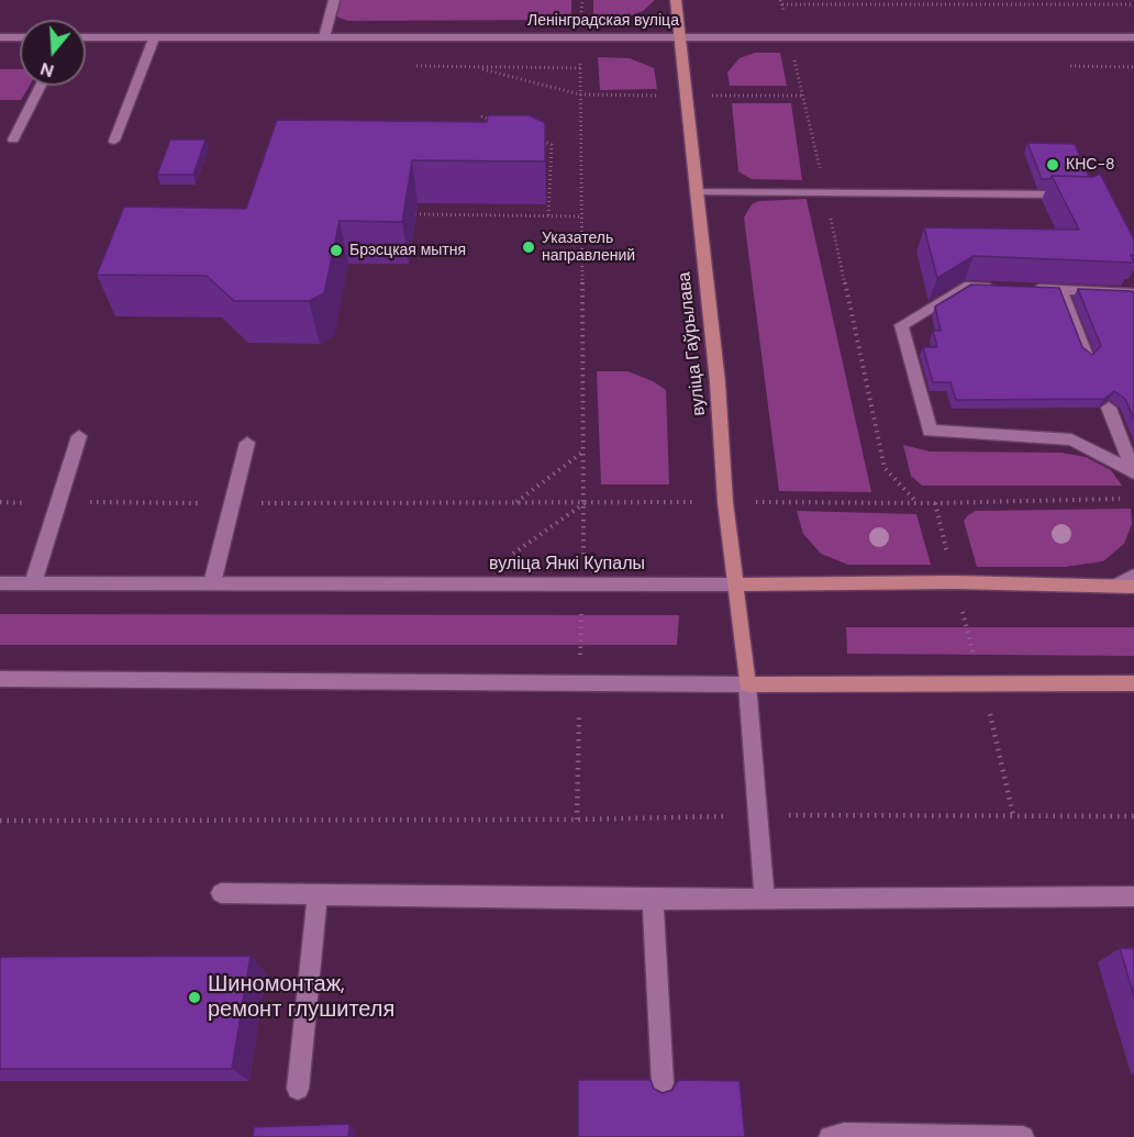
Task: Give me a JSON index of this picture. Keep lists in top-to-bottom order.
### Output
{
  "streets": {
    "main road": ["Ленінградская вуліца", "вуліца Гаўрылава", "вуліца Янкі Купалы"]
  },
  "crossings": [
    ["Ленінградская вуліца", "вуліца Гаўрылава"],
    ["вуліца Гаўрылава", "вуліца Янкі Купалы"]
  ],
  "places": [
    "КНС-8",
    "Указатель направлений",
    "Брэсцкая мытня",
    "Шиномонтаж, ремонт глушителя"
  ],
  "north": "bottom"
}
